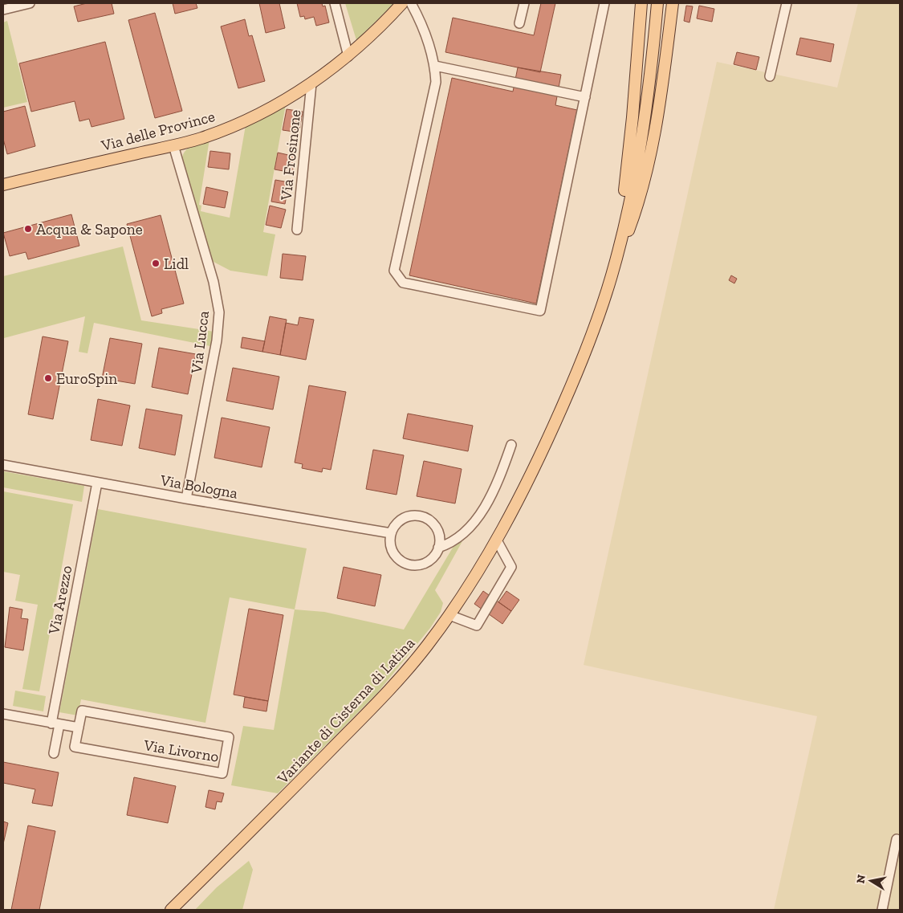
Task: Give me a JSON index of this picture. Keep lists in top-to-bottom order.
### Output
{
  "streets": {
    "main road": ["Via delle Province", "Variante di Cisterna di Latina"],
    "street": [
      "Via Frosinone",
      "Via Lucca",
      "Via Bologna",
      "Via Arezzo",
      "Via Livorno"
    ]
  },
  "crossings": [
    ["Via delle Province", "Via Frosinone"],
    ["Via delle Province", "Via Lucca"],
    ["Via Lucca", "Via Bologna"],
    ["Via Bologna", "Via Arezzo"]
  ],
  "places": ["Acqua & Sapone", "Lidl", "EuroSpin"],
  "north": "left"
}
